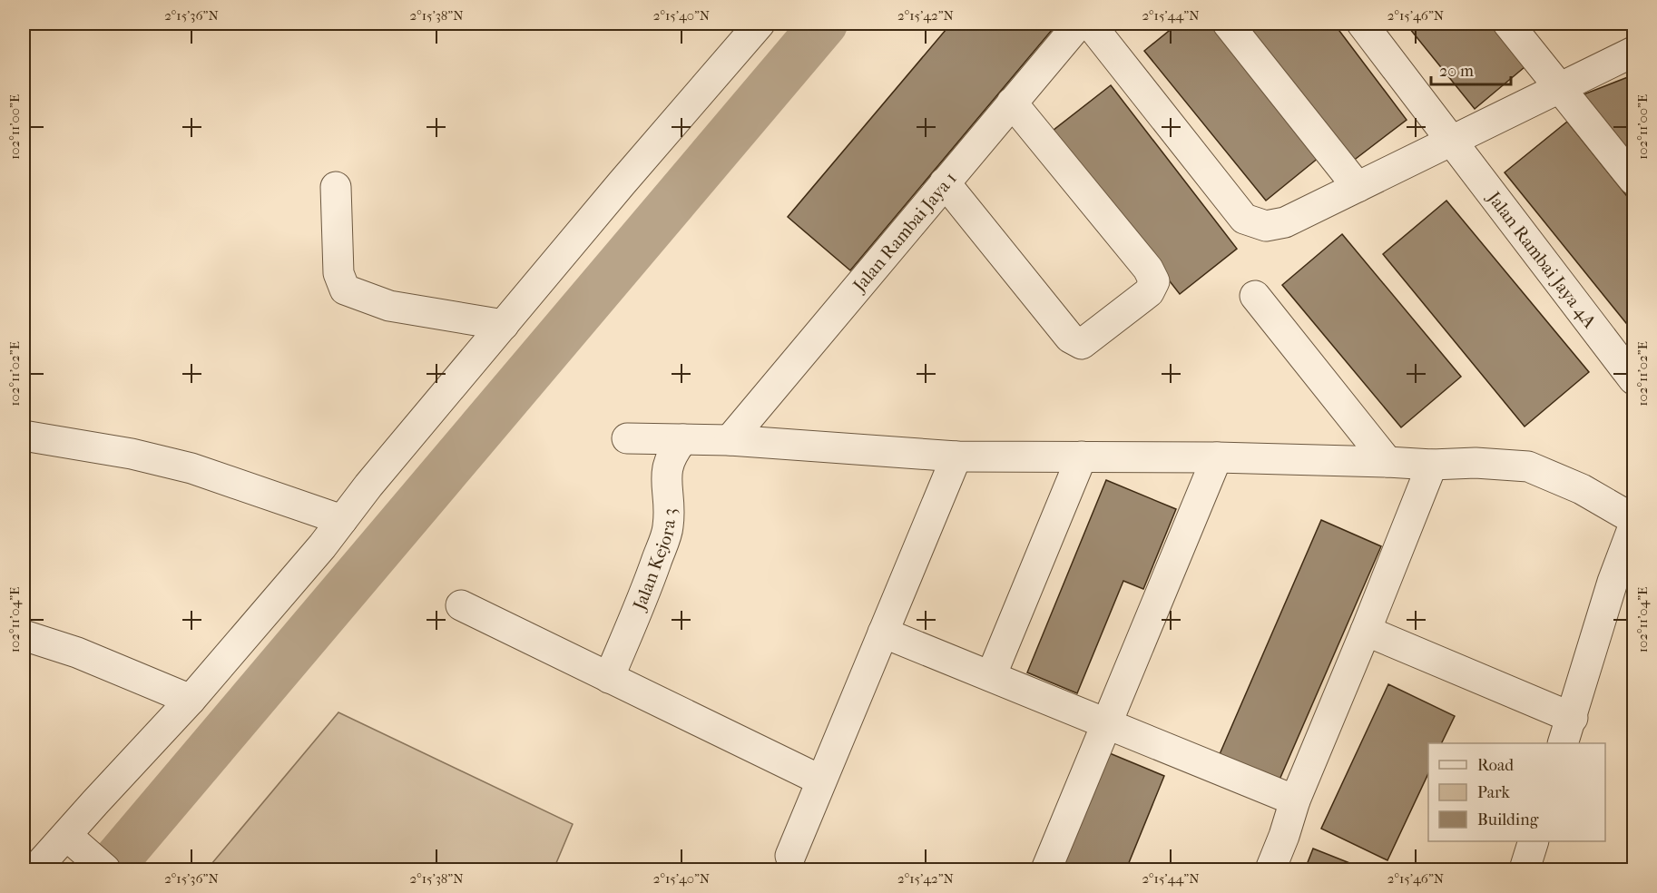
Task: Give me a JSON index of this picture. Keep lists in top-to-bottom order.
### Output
{
  "streets": {
    "street": ["Jalan Rambai Jaya 1", "Jalan Rambai Jaya 4A", "Jalan Kejora 3"]
  },
  "legend": ["Road", "Park", "Building"],
  "scale_bar": "20 m",
  "coordinates": [
    "2°15'36\"N",
    "2°15'38\"N",
    "2°15'40\"N",
    "2°15'42\"N",
    "2°15'44\"N",
    "2°15'46\"N",
    "102°11'00\"E",
    "102°11'02\"E",
    "102°11'04\"E"
  ]
}
